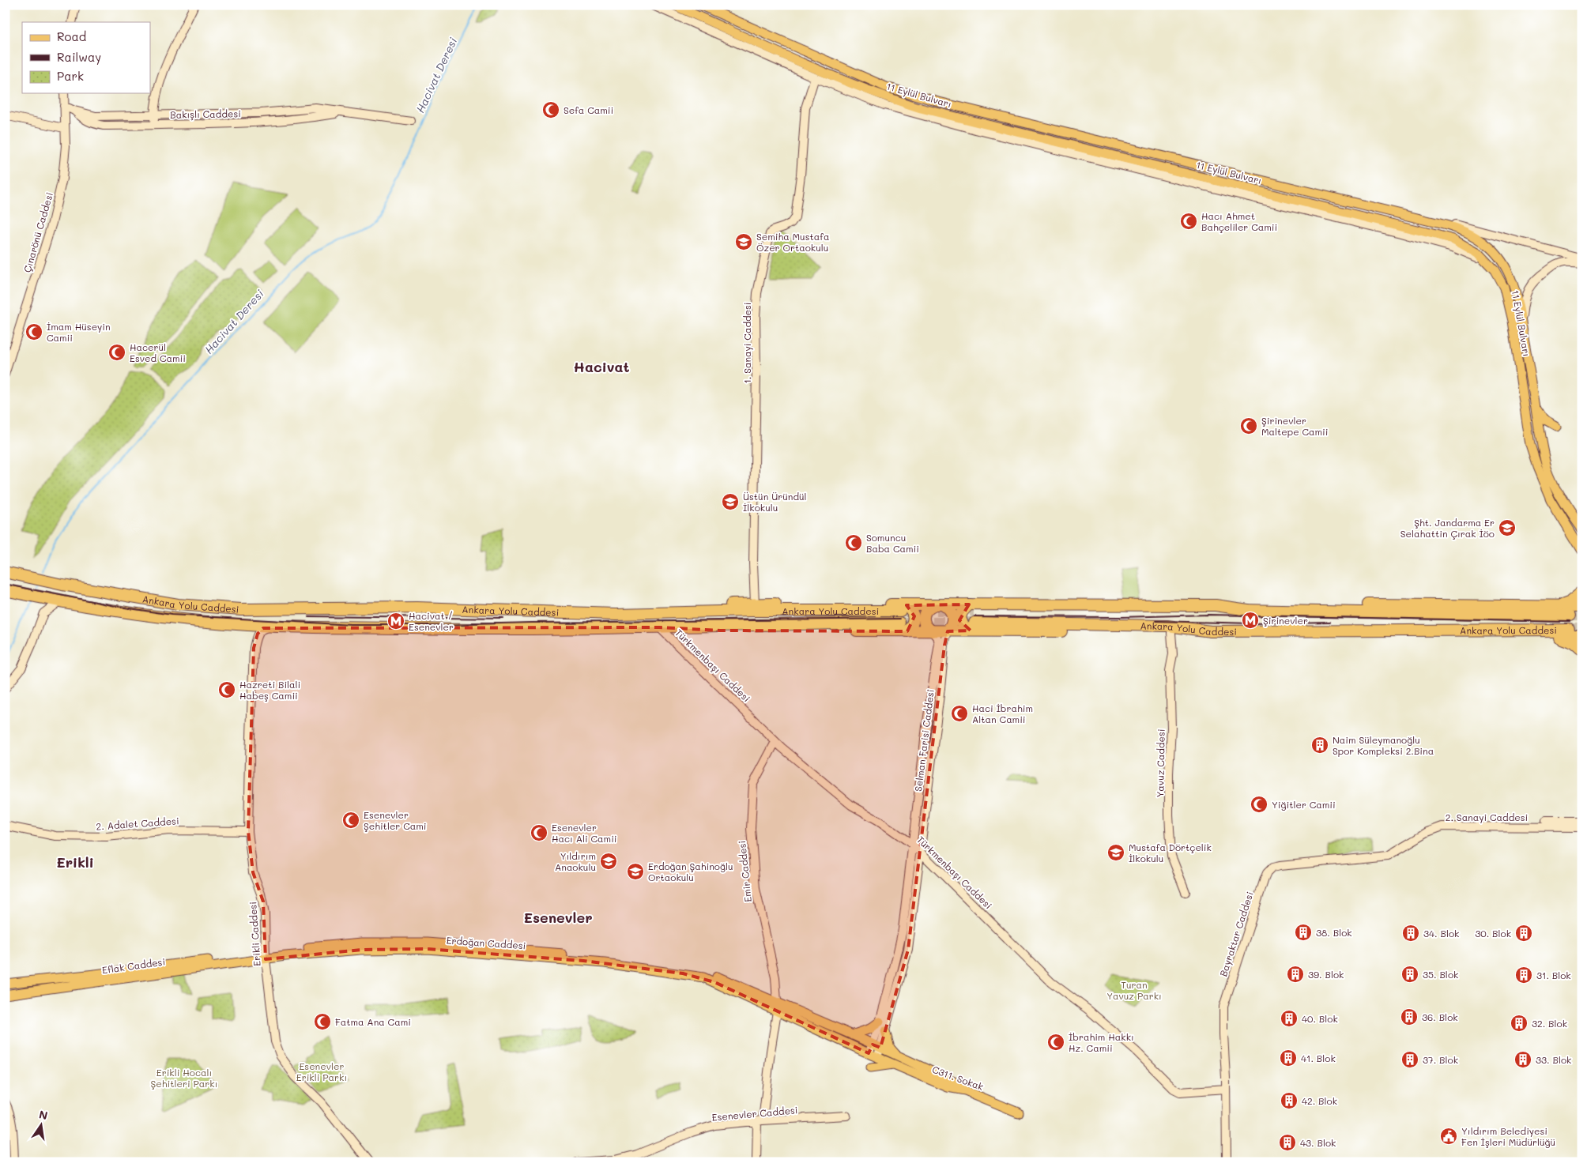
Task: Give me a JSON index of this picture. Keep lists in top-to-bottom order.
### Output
{
  "streets": {
    "highway": ["Ankara Yolu Caddesi"],
    "main road": [
      "11 Eylül Bulvarı",
      "Bakışlı Caddesi",
      "Çınarönü Caddesi",
      "1. Sanayi Caddesi",
      "Türkmenbaşı Caddesi",
      "Selman Farisi Caddesi",
      "Yavuz Caddesi",
      "2. Sanayi Caddesi",
      "2. Adalet Caddesi",
      "Emir Caddesi",
      "Erikli Caddesi",
      "Bayraktar Caddesi",
      "Erdoğan Caddesi",
      "Eflak Caddesi",
      "C311. Sokak",
      "Esenevler Caddesi"
    ]
  },
  "crossings": [
    ["Bakışlı Caddesi", "Çınarönü Caddesi"],
    ["Ankara Yolu Caddesi", "Türkmenbaşı Caddesi"],
    ["Ankara Yolu Caddesi", "Selman Farisi Caddesi"],
    ["Türkmenbaşı Caddesi", "Selman Farisi Caddesi"],
    ["Türkmenbaşı Caddesi", "Emir Caddesi"],
    ["Türkmenbaşı Caddesi", "Bayraktar Caddesi"],
    ["2. Sanayi Caddesi", "Bayraktar Caddesi"],
    ["2. Adalet Caddesi", "Erikli Caddesi"],
    ["Emir Caddesi", "Erdoğan Caddesi"],
    ["Emir Caddesi", "C311. Sokak"],
    ["Emir Caddesi", "Esenevler Caddesi"],
    ["Erikli Caddesi", "Erdoğan Caddesi"],
    ["Erikli Caddesi", "Eflak Caddesi"],
    ["Erdoğan Caddesi", "Eflak Caddesi"],
    ["Erdoğan Caddesi", "C311. Sokak"]
  ],
  "districts": ["Hacivat", "Erikli", "Esenevler"],
  "water": ["Hacivat Deresi"],
  "parks": ["Turan Yavuz Parkı", "Esenevler Erikli Parkı", "Erikli Hocalı Şehitleri Parkı"],
  "places": {
    "mosque": [
      "Sefa Camii",
      "Hacı Ahmet Bahçeliler Camii",
      "İmam Hüseyin Camii",
      "Hacerül Esved Camii",
      "Şirinevler Maltepe Camii",
      "Somuncu Baba Camii",
      "Hazreti Bilali Habeş Camii",
      "Haci İbrahim Altan Camii",
      "Yiğitler Camii",
      "Esenevler Şehitler Cami",
      "Esenevler Hacı Ali Camii",
      "Fatma Ana Cami",
      "İbrahim Hakkı Hz. Camii"
    ],
    "school or university": [
      "Semiha Mustafa Özer Ortaokulu",
      "Üstün Üründül İlkokulu",
      "Şht. Jandarma Er Selahattin Çırak İöo",
      "Mustafa Dörtçelik İlkokulu",
      "Yıldırım Anaokulu",
      "Erdoğan Şahinoğlu Ortaokulu"
    ],
    "metro station": ["Şirinevler", "Hacivat / Esenevler"],
    "building": [
      "Naim Süleymanoğlu Spor Kompleksi 2.Bina",
      "38. Blok",
      "34. Blok",
      "30. Blok",
      "39. Blok",
      "35. Blok",
      "31. Blok",
      "36. Blok",
      "40. Blok",
      "32. Blok",
      "41. Blok",
      "37. Blok",
      "33. Blok",
      "42. Blok",
      "43. Blok"
    ],
    "public building": ["Yıldırım Belediyesi Fen İşleri Müdürlüğü"]
  },
  "legend": ["Road", "Railway", "Park"],
  "north": "top"
}
